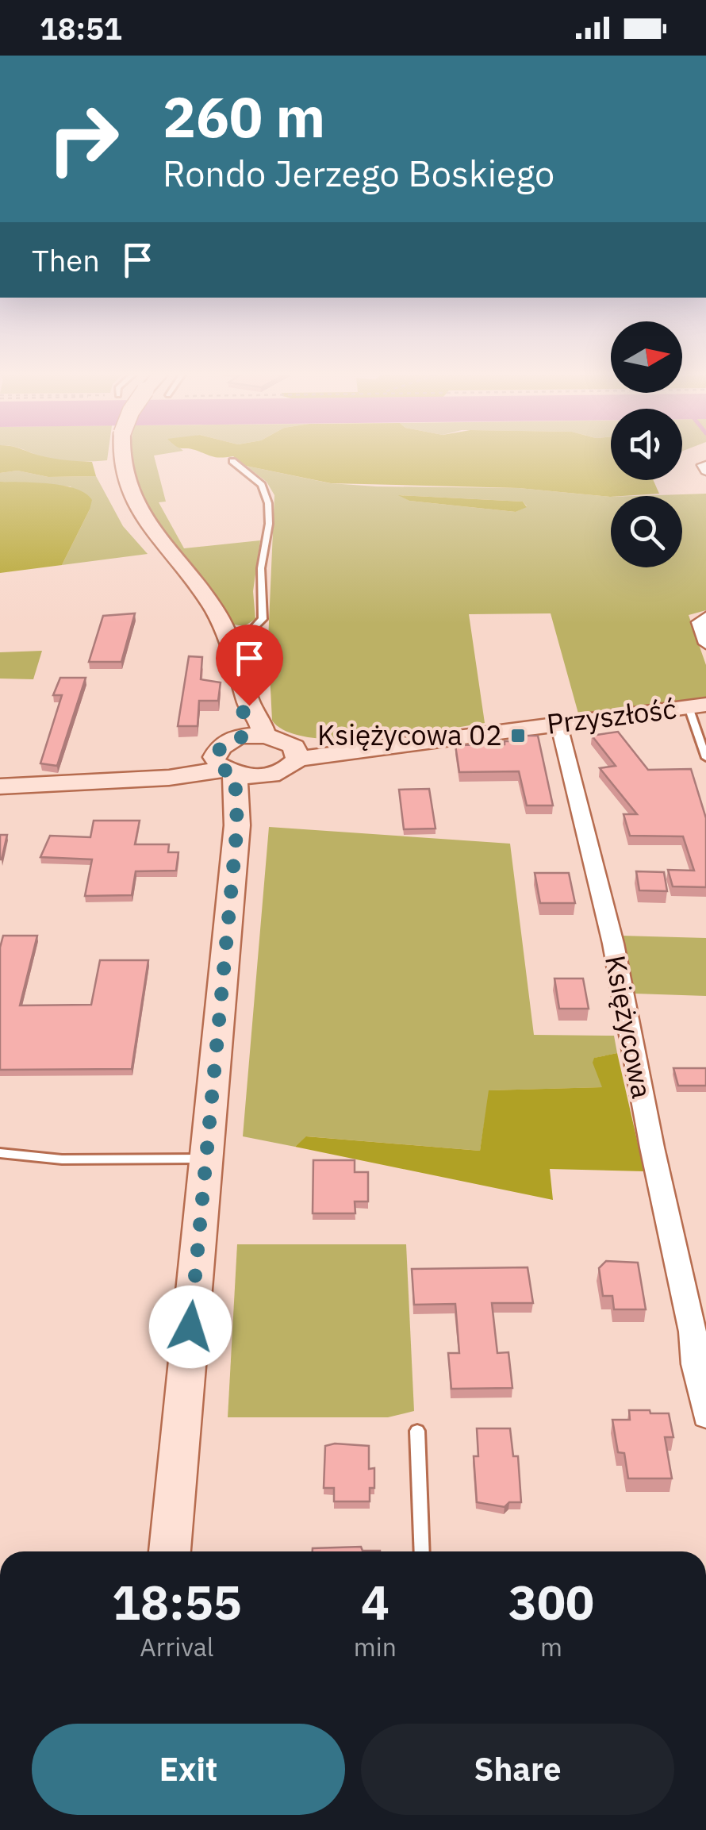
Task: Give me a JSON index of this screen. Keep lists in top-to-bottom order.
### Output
{
  "streets": {
    "main road": ["Przyszłość"],
    "street": ["Księżycowa"]
  },
  "crossings": [
    ["Przyszłość", "Księżycowa"]
  ],
  "places": {
    "transit": ["Księżycowa 02"]
  },
  "north": "right",
  "page": {
    "status": "18:51",
    "turn": ["260 m", "Rondo Jerzego Boskiego"],
    "then": "Then",
    "eta": [
      "18:55",
      "Arrival",
      "4",
      "min",
      "300",
      "m"
    ],
    "buttons": ["Exit", "Share"]
  }
}
